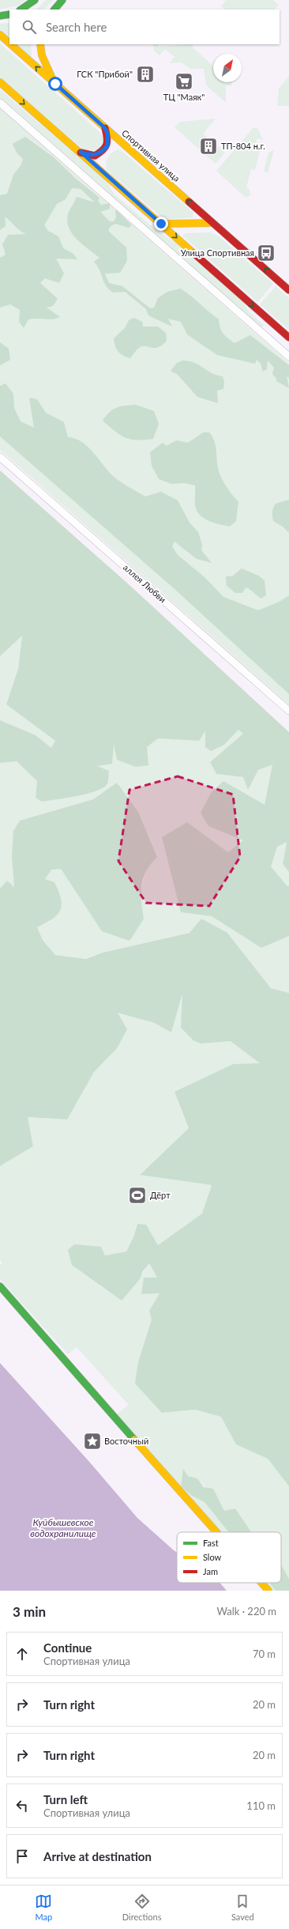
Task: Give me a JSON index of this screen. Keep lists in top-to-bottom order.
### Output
{
  "streets": {
    "main road": ["Спортивная улица"],
    "street": ["аллея Любви"]
  },
  "water": ["Куйбышевское водохранилище"],
  "places": {
    "building": ["ГСК \"Прибой\"", "ТП-804 н.г."],
    "supermarket": ["ТЦ \"Маяк\""],
    "bus stop": ["Улица Спортивная"],
    "sports": ["Дёрт"],
    "place": ["Восточный"]
  },
  "legend": ["Fast", "Slow", "Jam"],
  "north": "top right",
  "page": {
    "search": "Search here",
    "heading": ["3 min", "Walk · 220 m"],
    "list": [
      ["Continue", "Спортивная улица", "70 m"],
      ["Turn right", "20 m"],
      ["Turn right", "20 m"],
      ["Turn left", "Спортивная улица", "110 m"],
      "Arrive at destination"
    ],
    "nav": ["Map", "Directions", "Saved"]
  }
}
